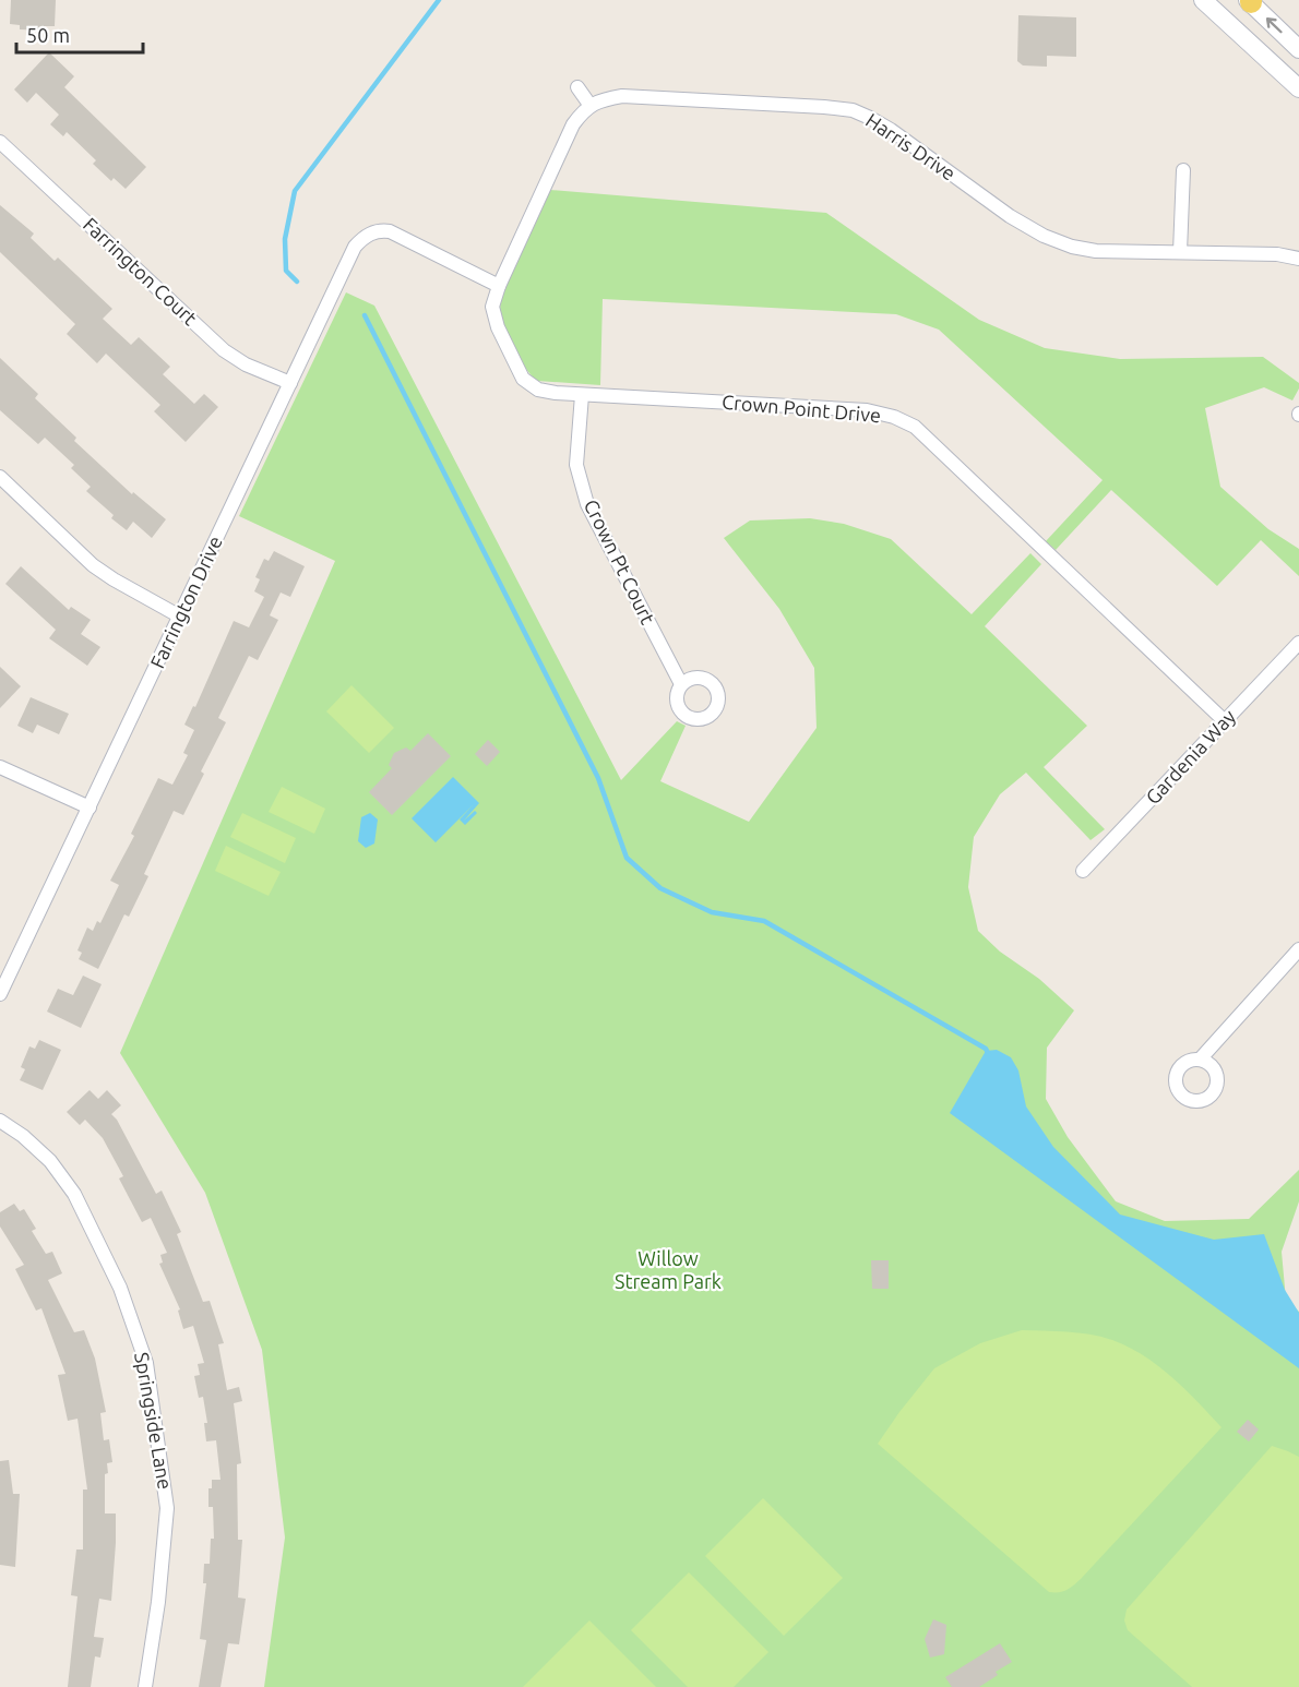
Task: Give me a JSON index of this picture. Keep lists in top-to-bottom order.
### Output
{
  "streets": {
    "street": [
      "Harris Drive",
      "Farrington Court",
      "Crown Point Drive",
      "Crown Pt Court",
      "Farrington Drive",
      "Gardenia Way",
      "Springside Lane"
    ]
  },
  "crossings": [
    ["Farrington Court", "Farrington Drive"],
    ["Crown Point Drive", "Crown Pt Court"],
    ["Crown Point Drive", "Farrington Drive"],
    ["Crown Point Drive", "Gardenia Way"]
  ],
  "parks": ["Willow Stream Park"],
  "scale_bar": "50 m"
}
